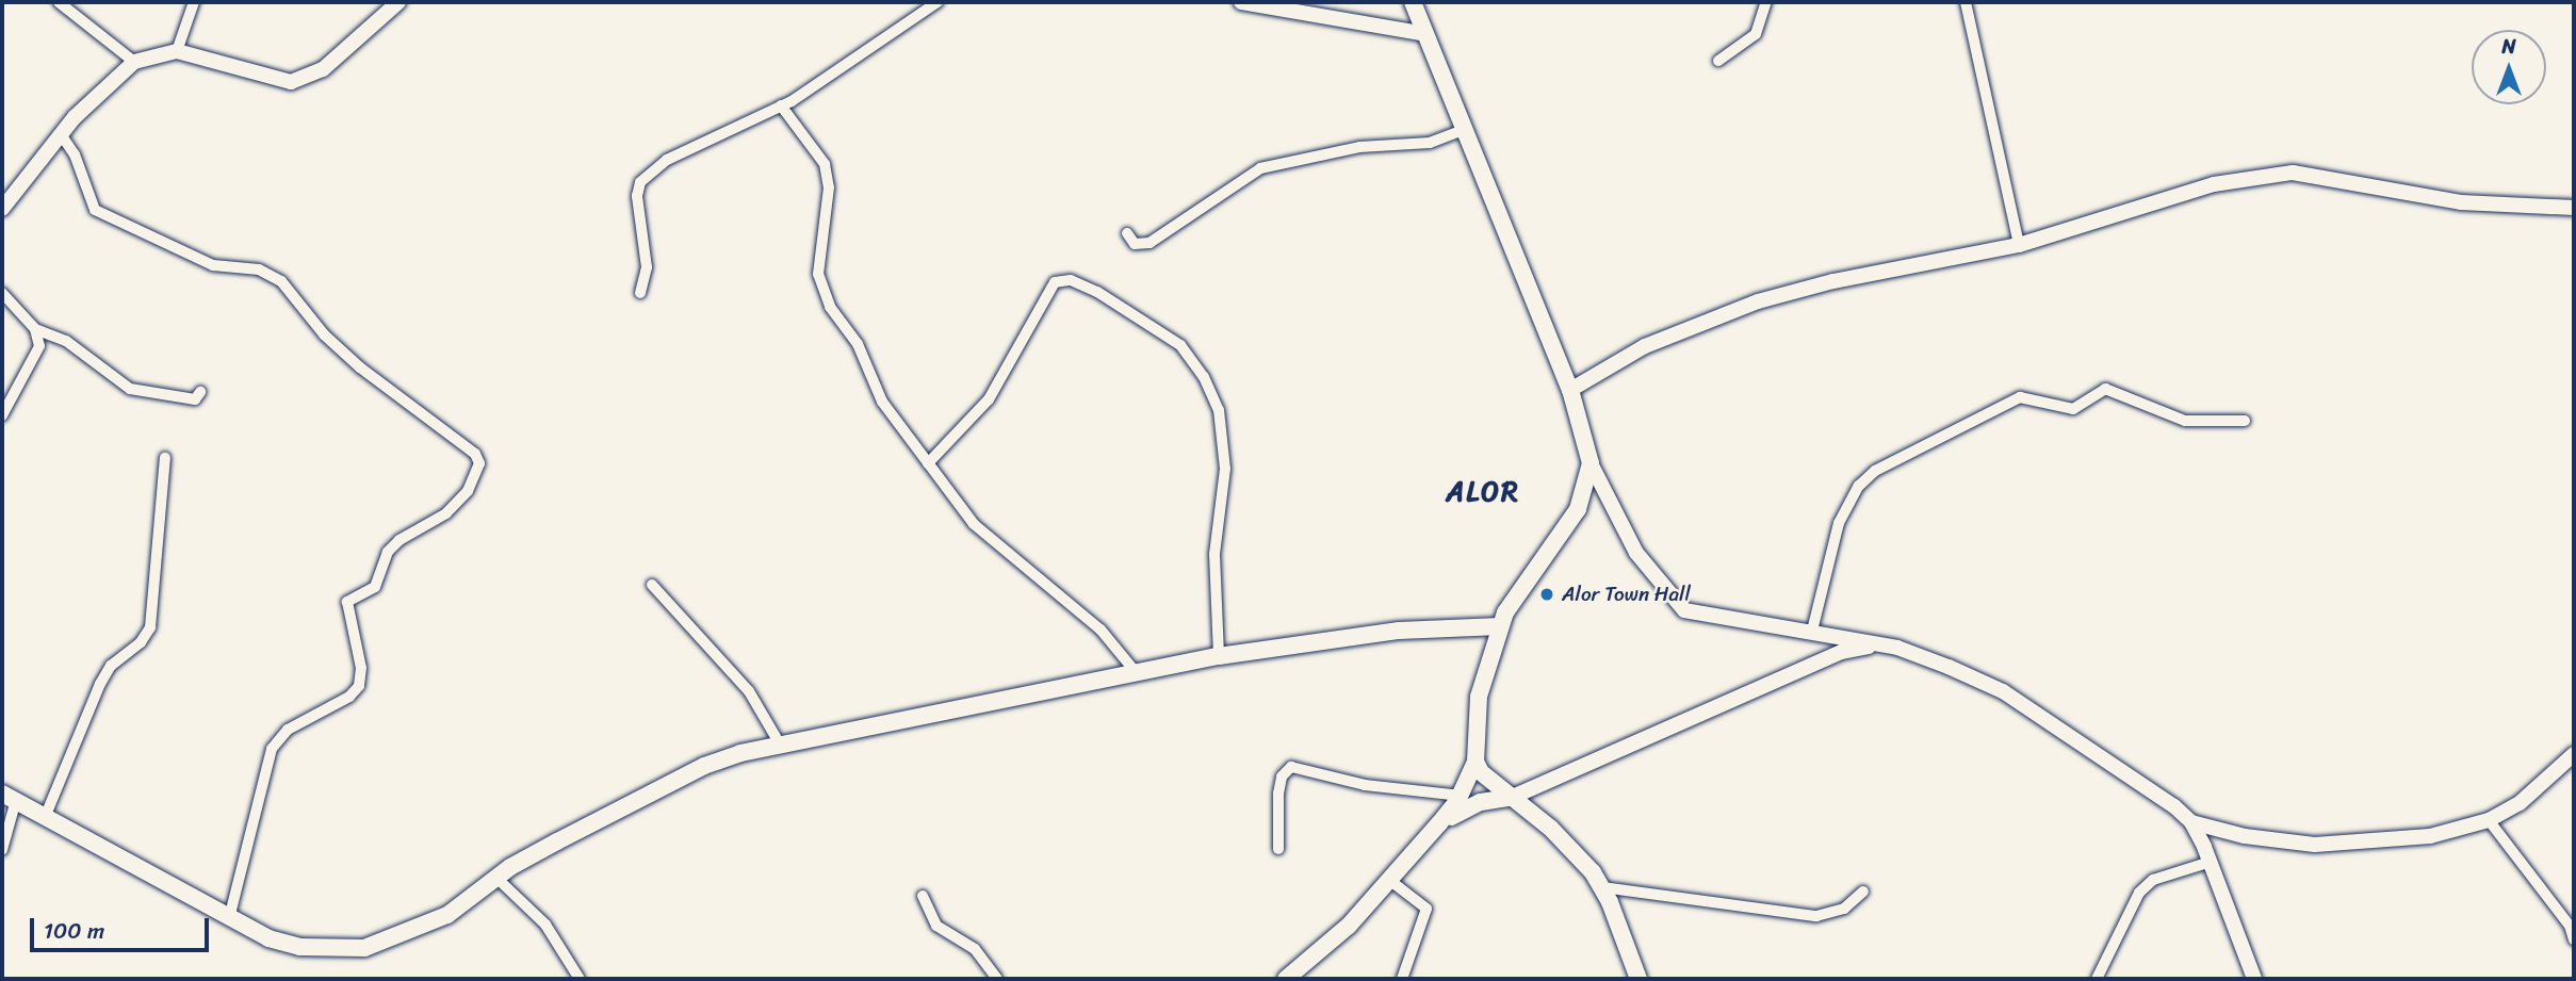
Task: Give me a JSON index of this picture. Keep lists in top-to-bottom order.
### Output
{
  "districts": ["ALOR"],
  "places": ["Alor Town Hall"],
  "scale_bar": "100 m",
  "north": "top"
}
